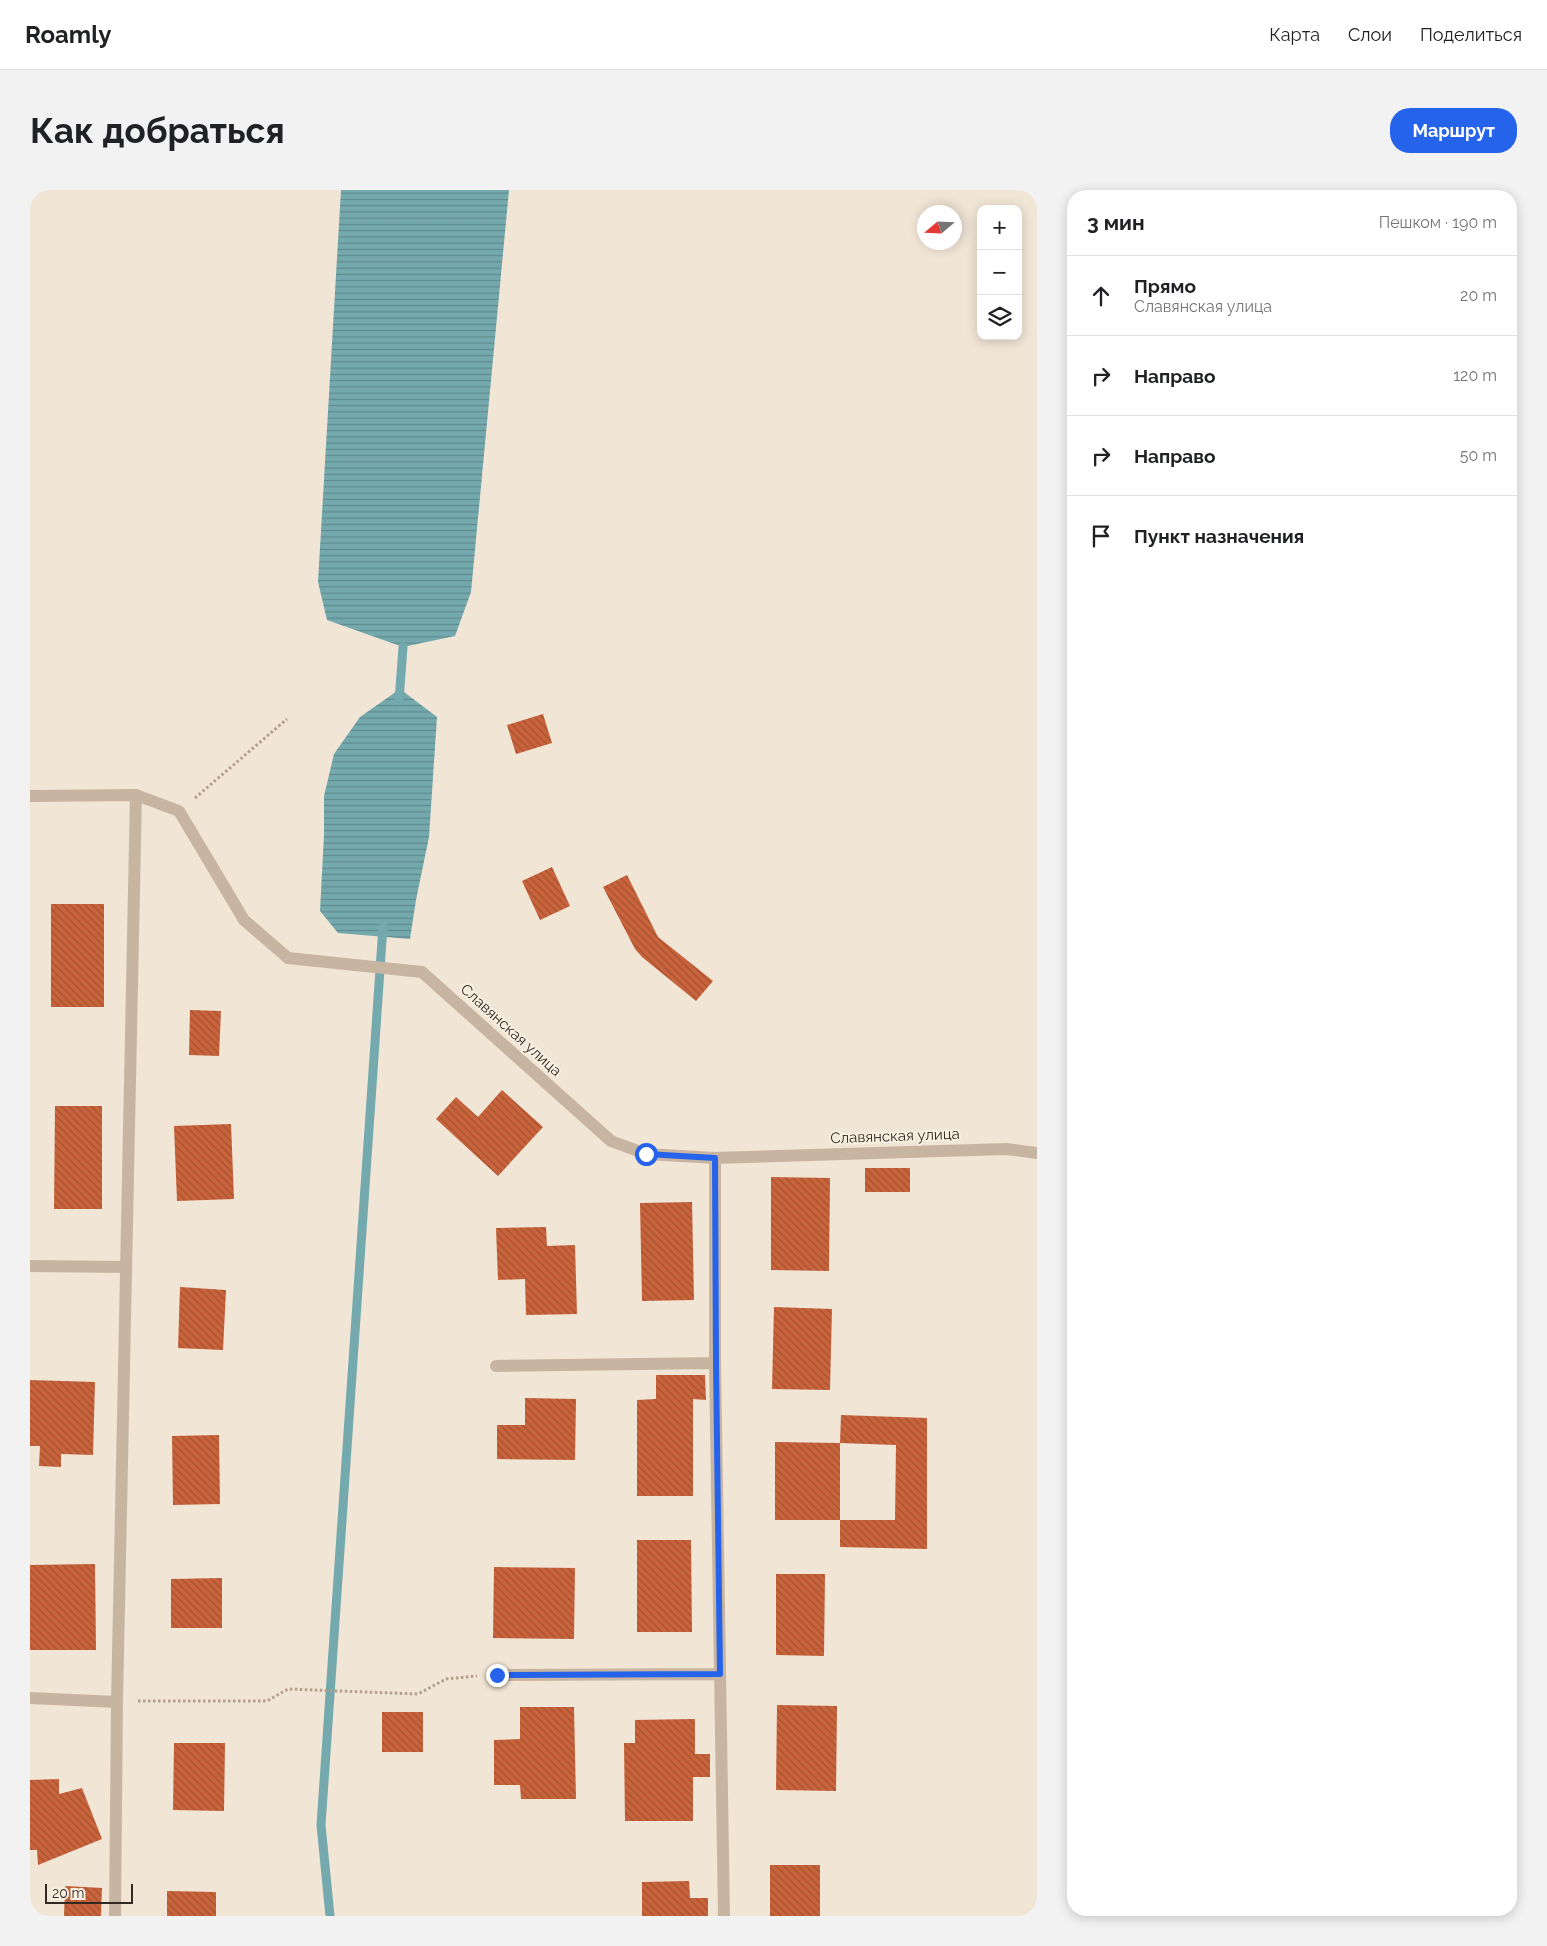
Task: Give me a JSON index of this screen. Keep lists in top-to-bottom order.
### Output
{
  "streets": {
    "street": ["Славянская улица"]
  },
  "scale_bar": "20 m",
  "north": "left",
  "page": {
    "header": "Roamly",
    "nav": ["Карта", "Слои", "Поделиться"],
    "buttons": "Маршрут",
    "title": "Как добраться",
    "heading": ["3 мин", "Пешком · 190 m"],
    "map_buttons": ["+", "−"],
    "list": [
      ["Прямо", "Славянская улица", "20 m"],
      ["Направо", "120 m"],
      ["Направо", "50 m"],
      "Пункт назначения"
    ],
    "scale": "20 m"
  }
}
